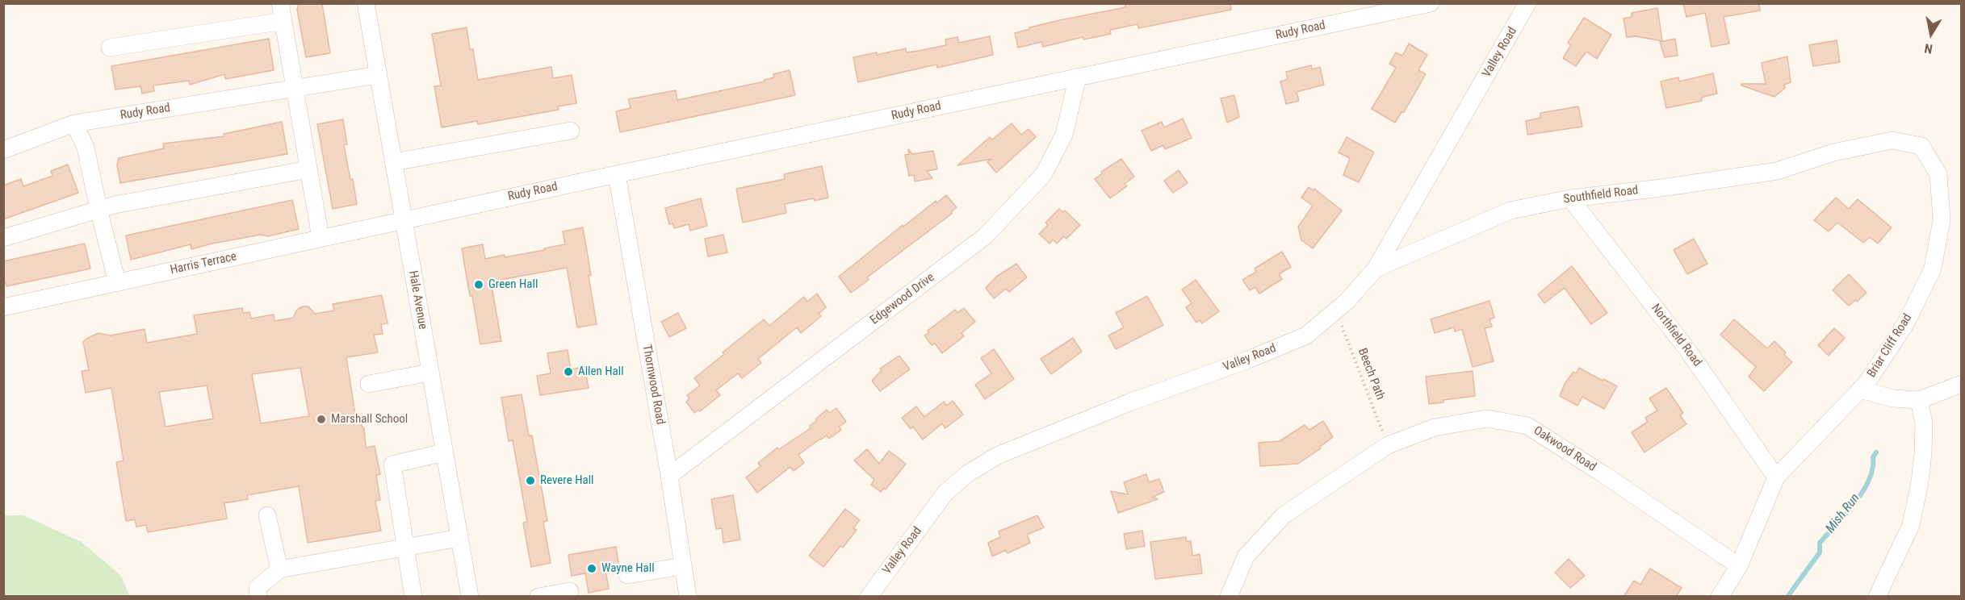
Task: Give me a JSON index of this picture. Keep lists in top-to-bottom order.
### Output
{
  "streets": {
    "street": [
      "Rudy Road",
      "Valley Road",
      "Southfield Road",
      "Harris Terrace",
      "Edgewood Drive",
      "Hale Avenue",
      "Northfield Road",
      "Briar Cliff Road",
      "Thornwood Road",
      "Oakwood Road"
    ],
    "path": ["Beech Path"]
  },
  "crossings": [
    ["Rudy Road", "Harris Terrace"],
    ["Rudy Road", "Edgewood Drive"],
    ["Rudy Road", "Hale Avenue"],
    ["Rudy Road", "Thornwood Road"],
    ["Valley Road", "Southfield Road"],
    ["Valley Road", "Beech Path"],
    ["Southfield Road", "Northfield Road"],
    ["Southfield Road", "Briar Cliff Road"],
    ["Harris Terrace", "Hale Avenue"],
    ["Edgewood Drive", "Thornwood Road"],
    ["Northfield Road", "Briar Cliff Road"],
    ["Briar Cliff Road", "Oakwood Road"],
    ["Beech Path", "Oakwood Road"]
  ],
  "water": ["Mish Run"],
  "places": [
    "Green Hall",
    "Allen Hall",
    "Marshall School",
    "Revere Hall",
    "Wayne Hall"
  ],
  "north": "bottom"
}
